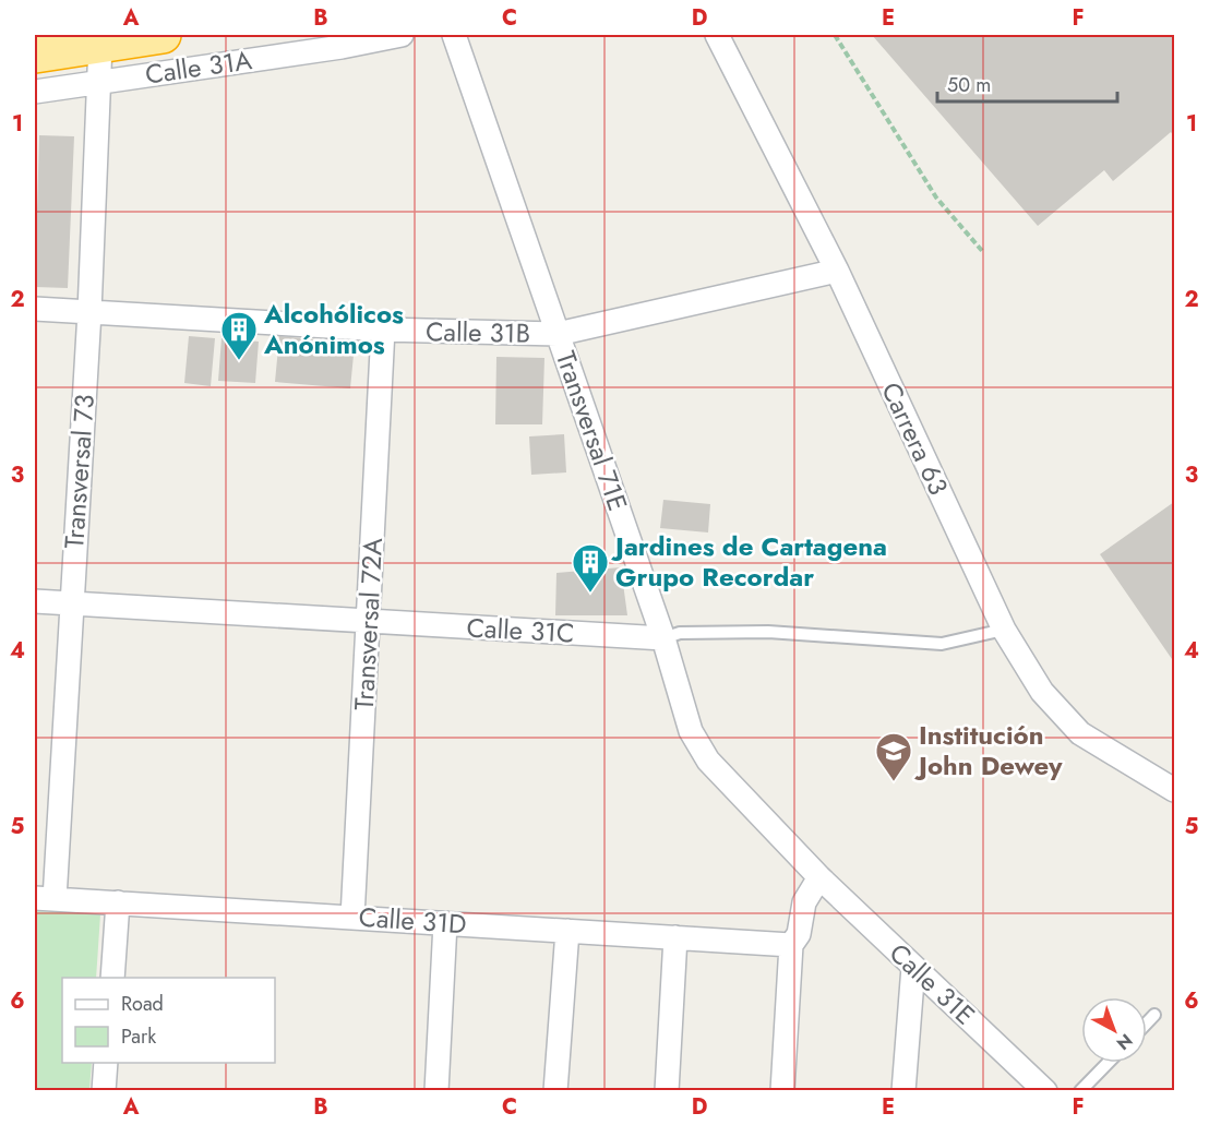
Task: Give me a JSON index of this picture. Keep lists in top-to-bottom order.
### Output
{
  "streets": {
    "street": [
      "Calle 31A",
      "Calle 31B",
      "Transversal 71E",
      "Carrera 63",
      "Transversal 73",
      "Transversal 72A",
      "Calle 31C",
      "Calle 31D",
      "Calle 31E"
    ]
  },
  "crossings": [
    ["Calle 31A", "Transversal 73"],
    ["Calle 31B", "Transversal 71E"],
    ["Calle 31B", "Carrera 63"],
    ["Calle 31B", "Transversal 73"],
    ["Calle 31B", "Transversal 72A"],
    ["Transversal 71E", "Calle 31C"],
    ["Transversal 71E", "Calle 31E"],
    ["Carrera 63", "Calle 31C"],
    ["Transversal 73", "Calle 31C"],
    ["Transversal 73", "Calle 31D"],
    ["Transversal 72A", "Calle 31C"],
    ["Transversal 72A", "Calle 31D"]
  ],
  "places": {
    "building": ["Alcohólicos Anónimos", "Jardines de Cartagena Grupo Recordar"],
    "school or university": ["Institución John Dewey"]
  },
  "legend": ["Road", "Park"],
  "scale_bar": "50 m",
  "north": "bottom right",
  "grid": {
    "columns": [
      "A",
      "B",
      "C",
      "D",
      "E",
      "F"
    ],
    "rows": [
      "1",
      "2",
      "3",
      "4",
      "5",
      "6"
    ]
  }
}
